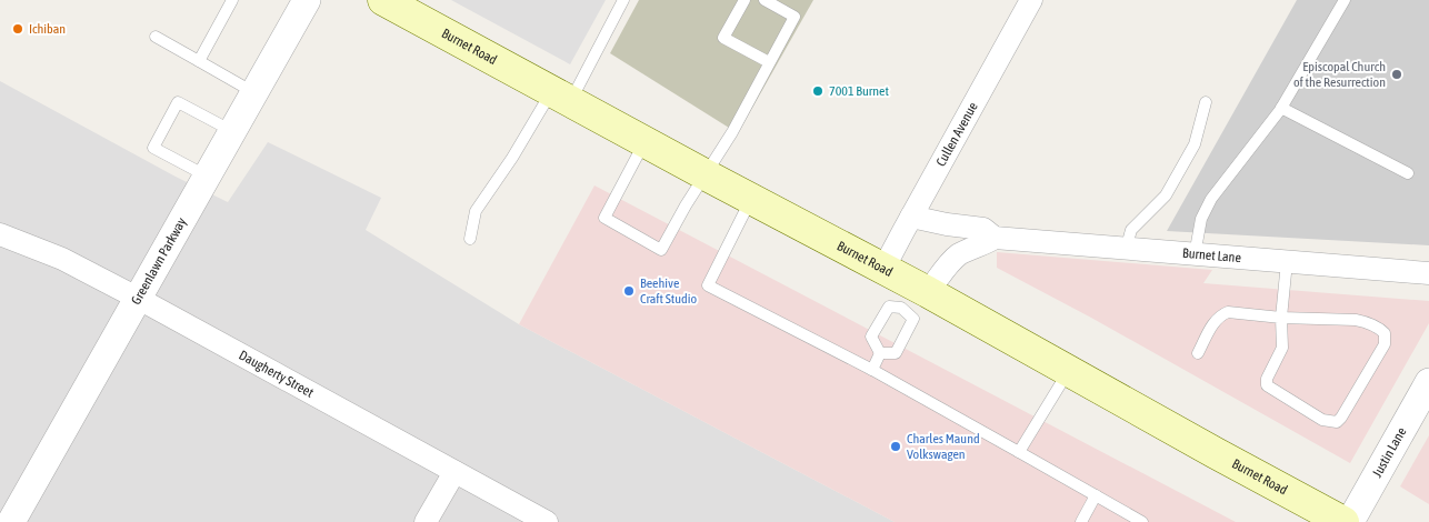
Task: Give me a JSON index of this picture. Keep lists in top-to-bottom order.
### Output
{
  "streets": {
    "main road": ["Burnet Road"],
    "street": [
      "Cullen Avenue",
      "Burnet Lane",
      "Greenlawn Parkway",
      "Daugherty Street",
      "Justin Lane"
    ]
  },
  "crossings": [
    ["Burnet Road", "Cullen Avenue"],
    ["Burnet Road", "Burnet Lane"],
    ["Cullen Avenue", "Burnet Lane"],
    ["Greenlawn Parkway", "Daugherty Street"]
  ],
  "places": [
    "Ichiban",
    "Episcopal Church of the Resurrection",
    "7001 Burnet",
    "Beehive Craft Studio",
    "Charles Maund Volkswagen"
  ]
}
